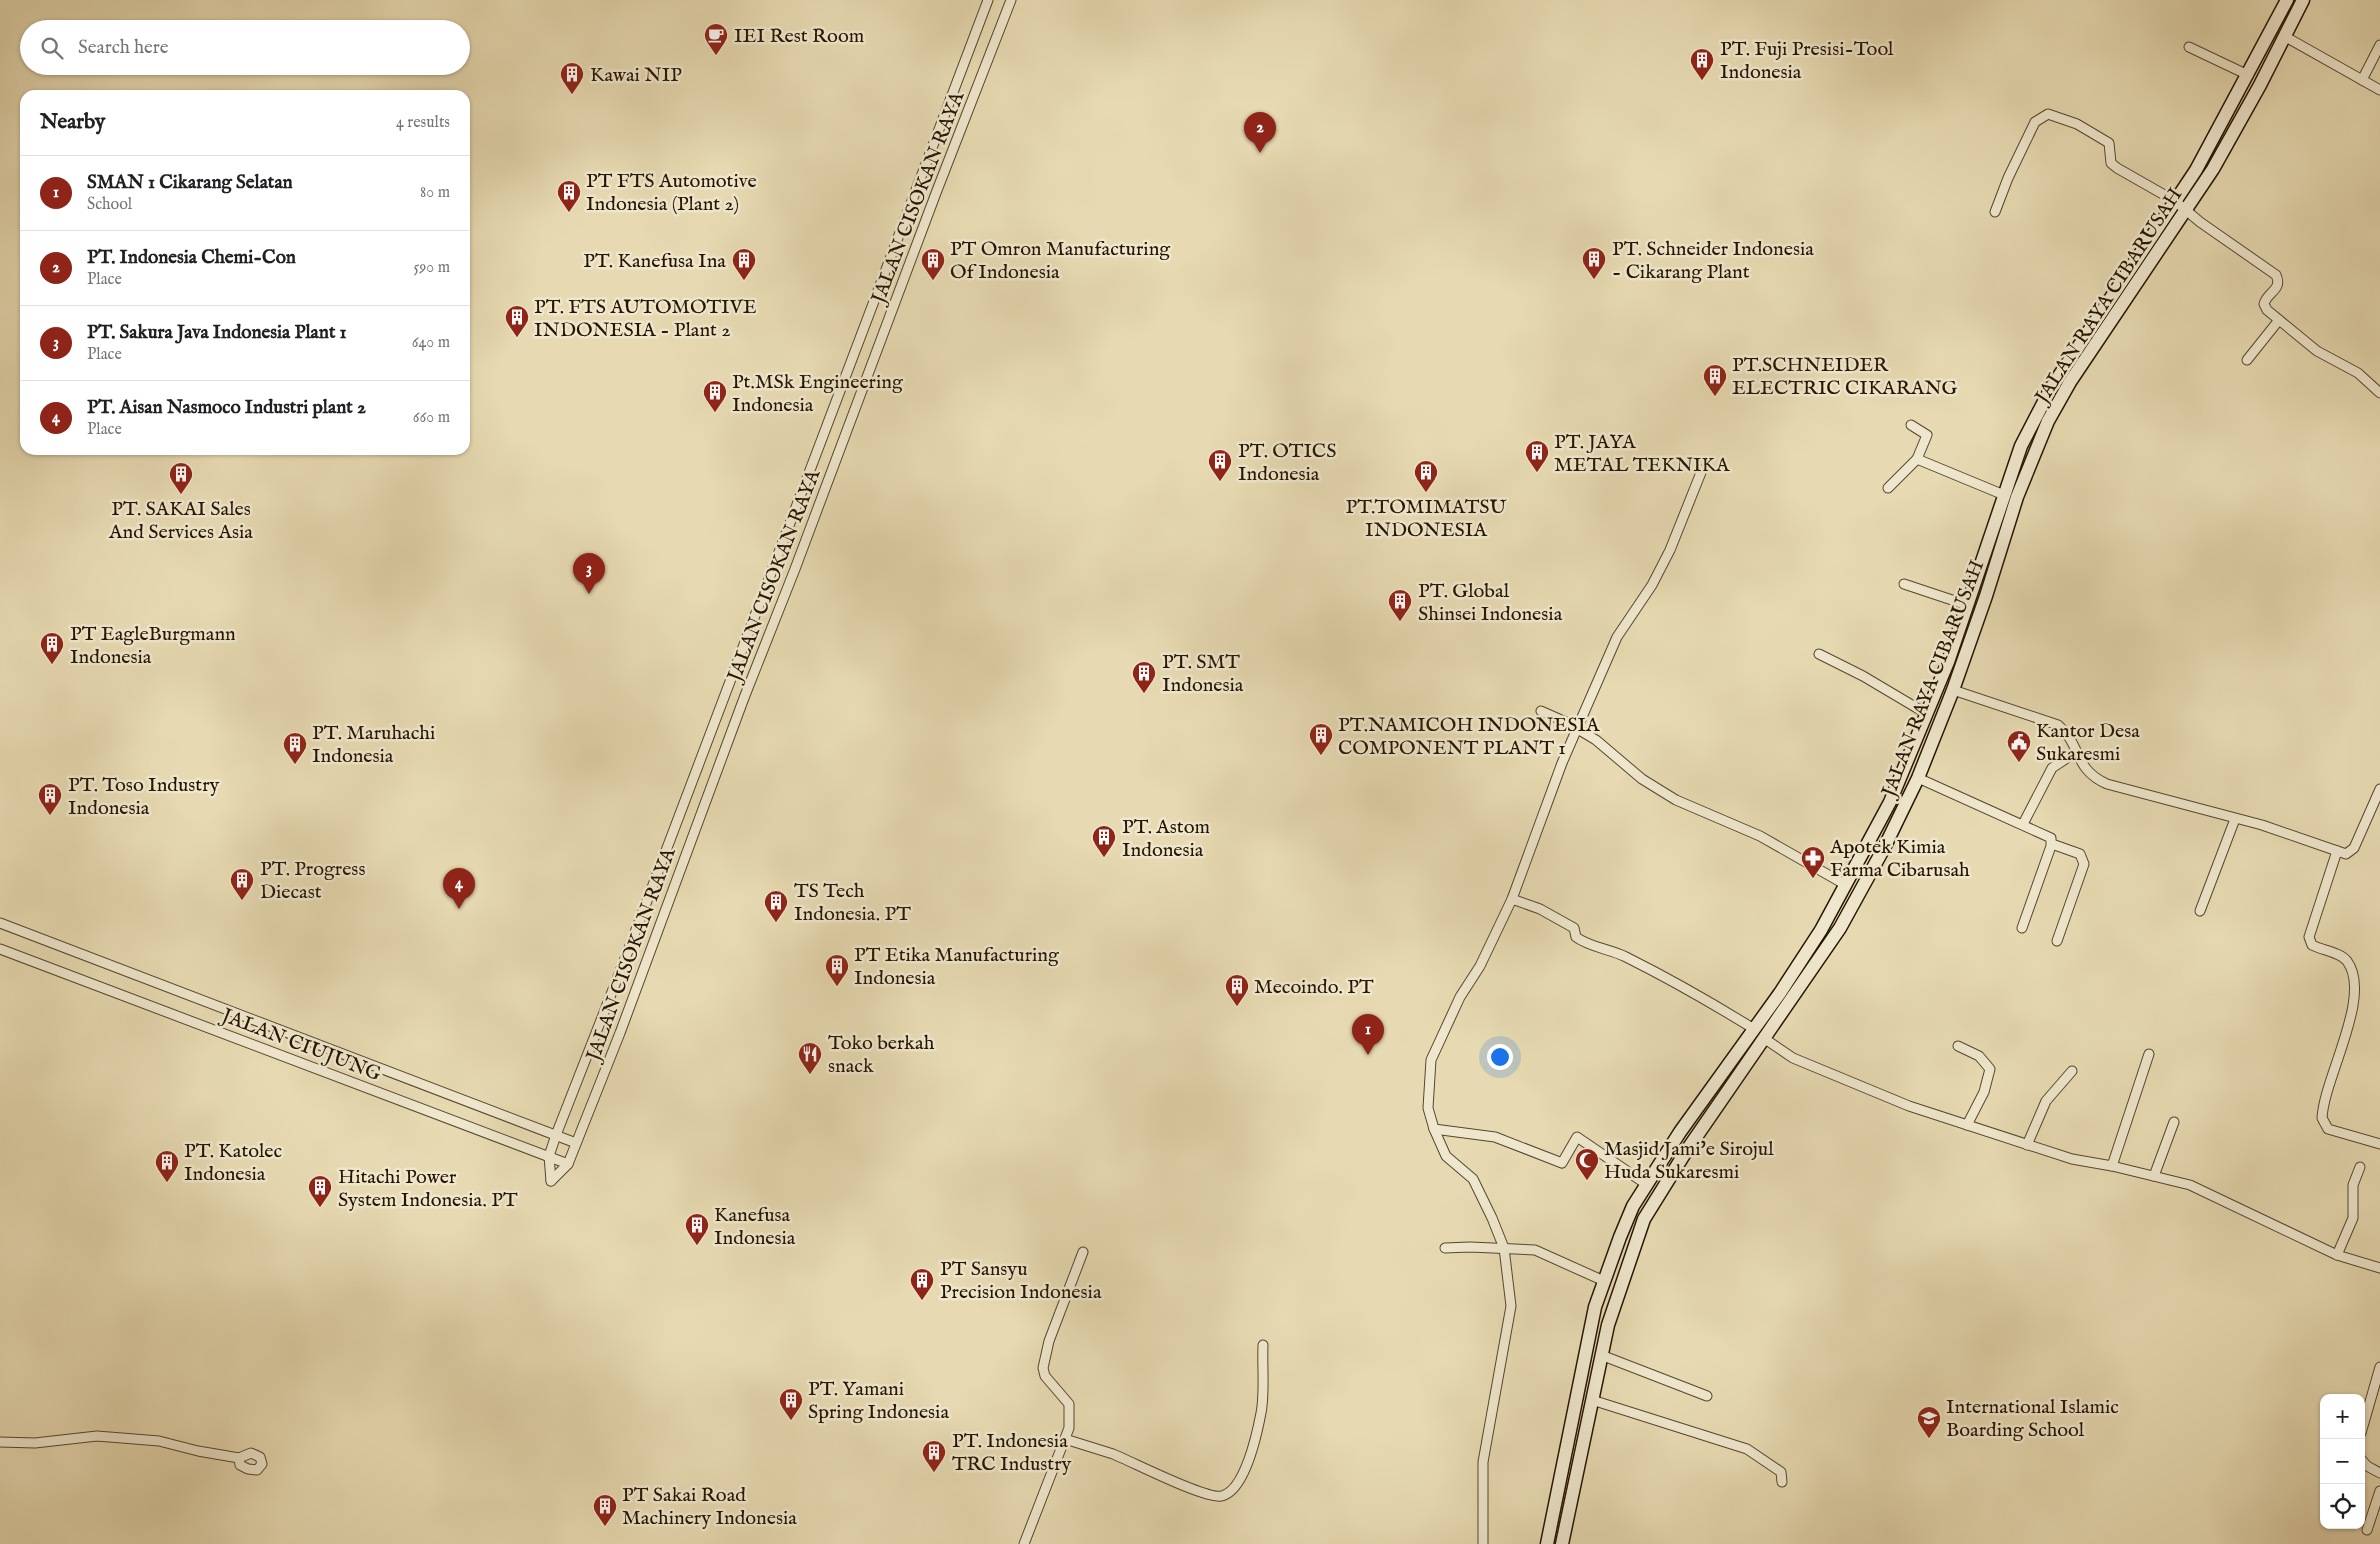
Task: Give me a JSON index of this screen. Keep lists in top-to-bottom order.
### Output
{
  "streets": {
    "street": ["JALAN CISOKAN RAYA", "JALAN RAYA CIBARUSAH", "JALAN CIUJUNG"]
  },
  "crossings": [
    ["JALAN CISOKAN RAYA", "JALAN CIUJUNG"]
  ],
  "places": {
    "cafe": ["IEI Rest Room"],
    "building": [
      "PT. Fuji Presisi-Tool Indonesia",
      "Kawai NIP",
      "PT FTS Automotive Indonesia (Plant 2)",
      "PT. Schneider Indonesia - Cikarang Plant",
      "PT. Kanefusa Ina",
      "PT Omron Manufacturing Of Indonesia",
      "PT. FTS AUTOMOTIVE INDONESIA - Plant 2",
      "PT.SCHNEIDER ELECTRIC CIKARANG",
      "Pt.MSk Engineering Indonesia",
      "PT. JAYA METAL TEKNIKA",
      "PT. OTICS Indonesia",
      "PT.TOMIMATSU INDONESIA",
      "PT. SAKAI Sales And Services Asia",
      "PT. Global Shinsei Indonesia",
      "PT EagleBurgmann Indonesia",
      "PT. SMT Indonesia",
      "PT.NAMICOH INDONESIA COMPONENT PLANT 1",
      "PT. Maruhachi Indonesia",
      "PT. Toso Industry Indonesia",
      "PT. Astom Indonesia",
      "PT. Progress Diecast",
      "TS Tech Indonesia. PT",
      "PT Etika Manufacturing Indonesia",
      "Mecoindo. PT",
      "PT. Katolec Indonesia",
      "Hitachi Power System Indonesia. PT",
      "Kanefusa Indonesia",
      "PT Sansyu Precision Indonesia",
      "PT. Yamani Spring Indonesia",
      "PT. Indonesia TRC Industry",
      "PT Sakai Road Machinery Indonesia"
    ],
    "public building": ["Kantor Desa Sukaresmi"],
    "pharmacy": ["Apotek Kimia Farma Cibarusah"],
    "restaurant": ["Toko berkah snack"],
    "mosque": ["Masjid Jami'e Sirojul Huda Sukaresmi"],
    "school or university": ["International Islamic Boarding School"]
  },
  "page": {
    "search": "Search here",
    "heading": ["Nearby", "4 results"],
    "pins": [
      "2",
      "3",
      "4",
      "1"
    ],
    "list": [
      {
        "mark": "1",
        "name": "SMAN 1 Cikarang Selatan",
        "note": "School",
        "value": "80 m"
      },
      {
        "mark": "2",
        "name": "PT. Indonesia Chemi-Con",
        "note": "Place",
        "value": "590 m"
      },
      {
        "mark": "3",
        "name": "PT. Sakura Java Indonesia Plant 1",
        "note": "Place",
        "value": "640 m"
      },
      {
        "mark": "4",
        "name": "PT. Aisan Nasmoco Industri plant 2",
        "note": "Place",
        "value": "660 m"
      }
    ],
    "map_buttons": ["+", "−"]
  }
}
